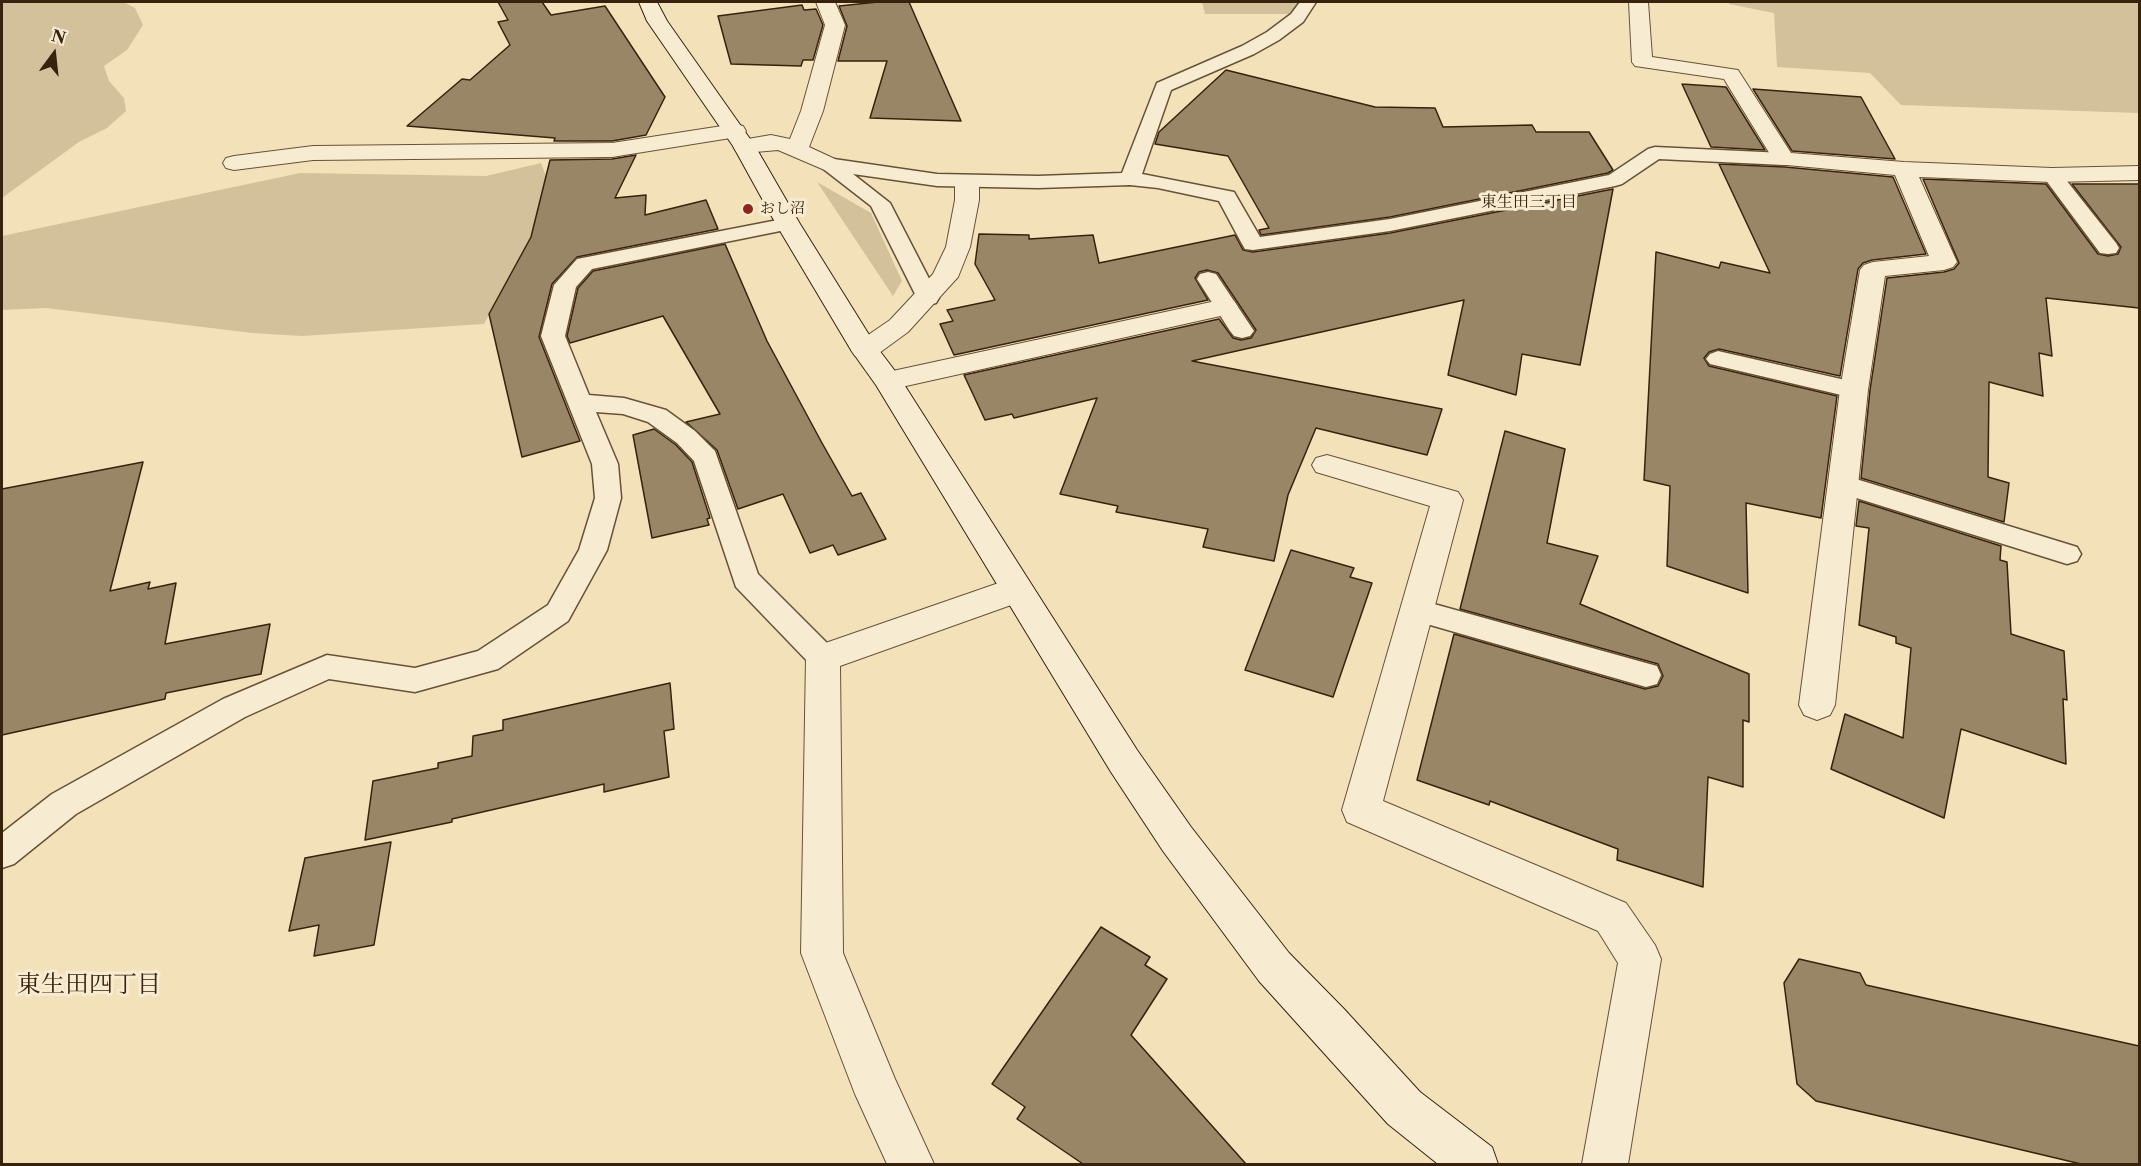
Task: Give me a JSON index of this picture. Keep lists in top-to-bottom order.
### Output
{
  "districts": ["東生田三丁目", "東生田四丁目"],
  "places": ["おし沼"],
  "north": "top"
}
